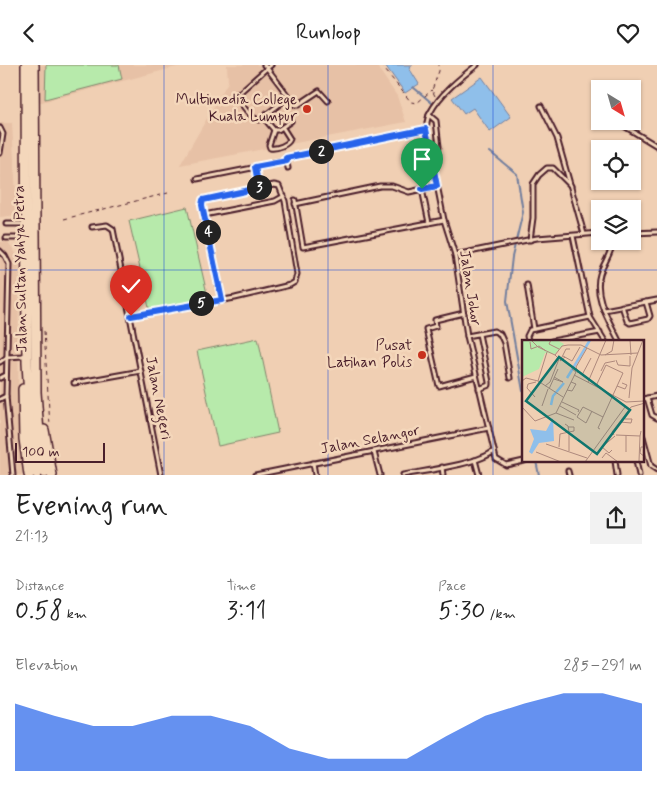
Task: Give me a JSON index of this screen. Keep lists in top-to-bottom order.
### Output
{
  "streets": {
    "main road": ["Jalan Sultan Yahya Petra"],
    "lane": ["Jalan Johor", "Jalan Negeri", "Jalan Selangor"]
  },
  "crossings": [
    ["Jalan Johor", "Jalan Selangor"]
  ],
  "places": ["Multimedia College Kuala Lumpur", "Pusat Latihan Polis"],
  "scale_bar": "100 m",
  "north": "bottom right",
  "page": {
    "header": "Runloop",
    "pins": [
      "2",
      "3",
      "4",
      "5"
    ],
    "scale": "100 m",
    "heading": ["Evening run", "21:13"],
    "stats": [
      ["Distance", "0.58 km"],
      ["Time", "3:11"],
      ["Pace", "5:30 /km"]
    ],
    "chart": ["Elevation", "285–291 m"]
  }
}
